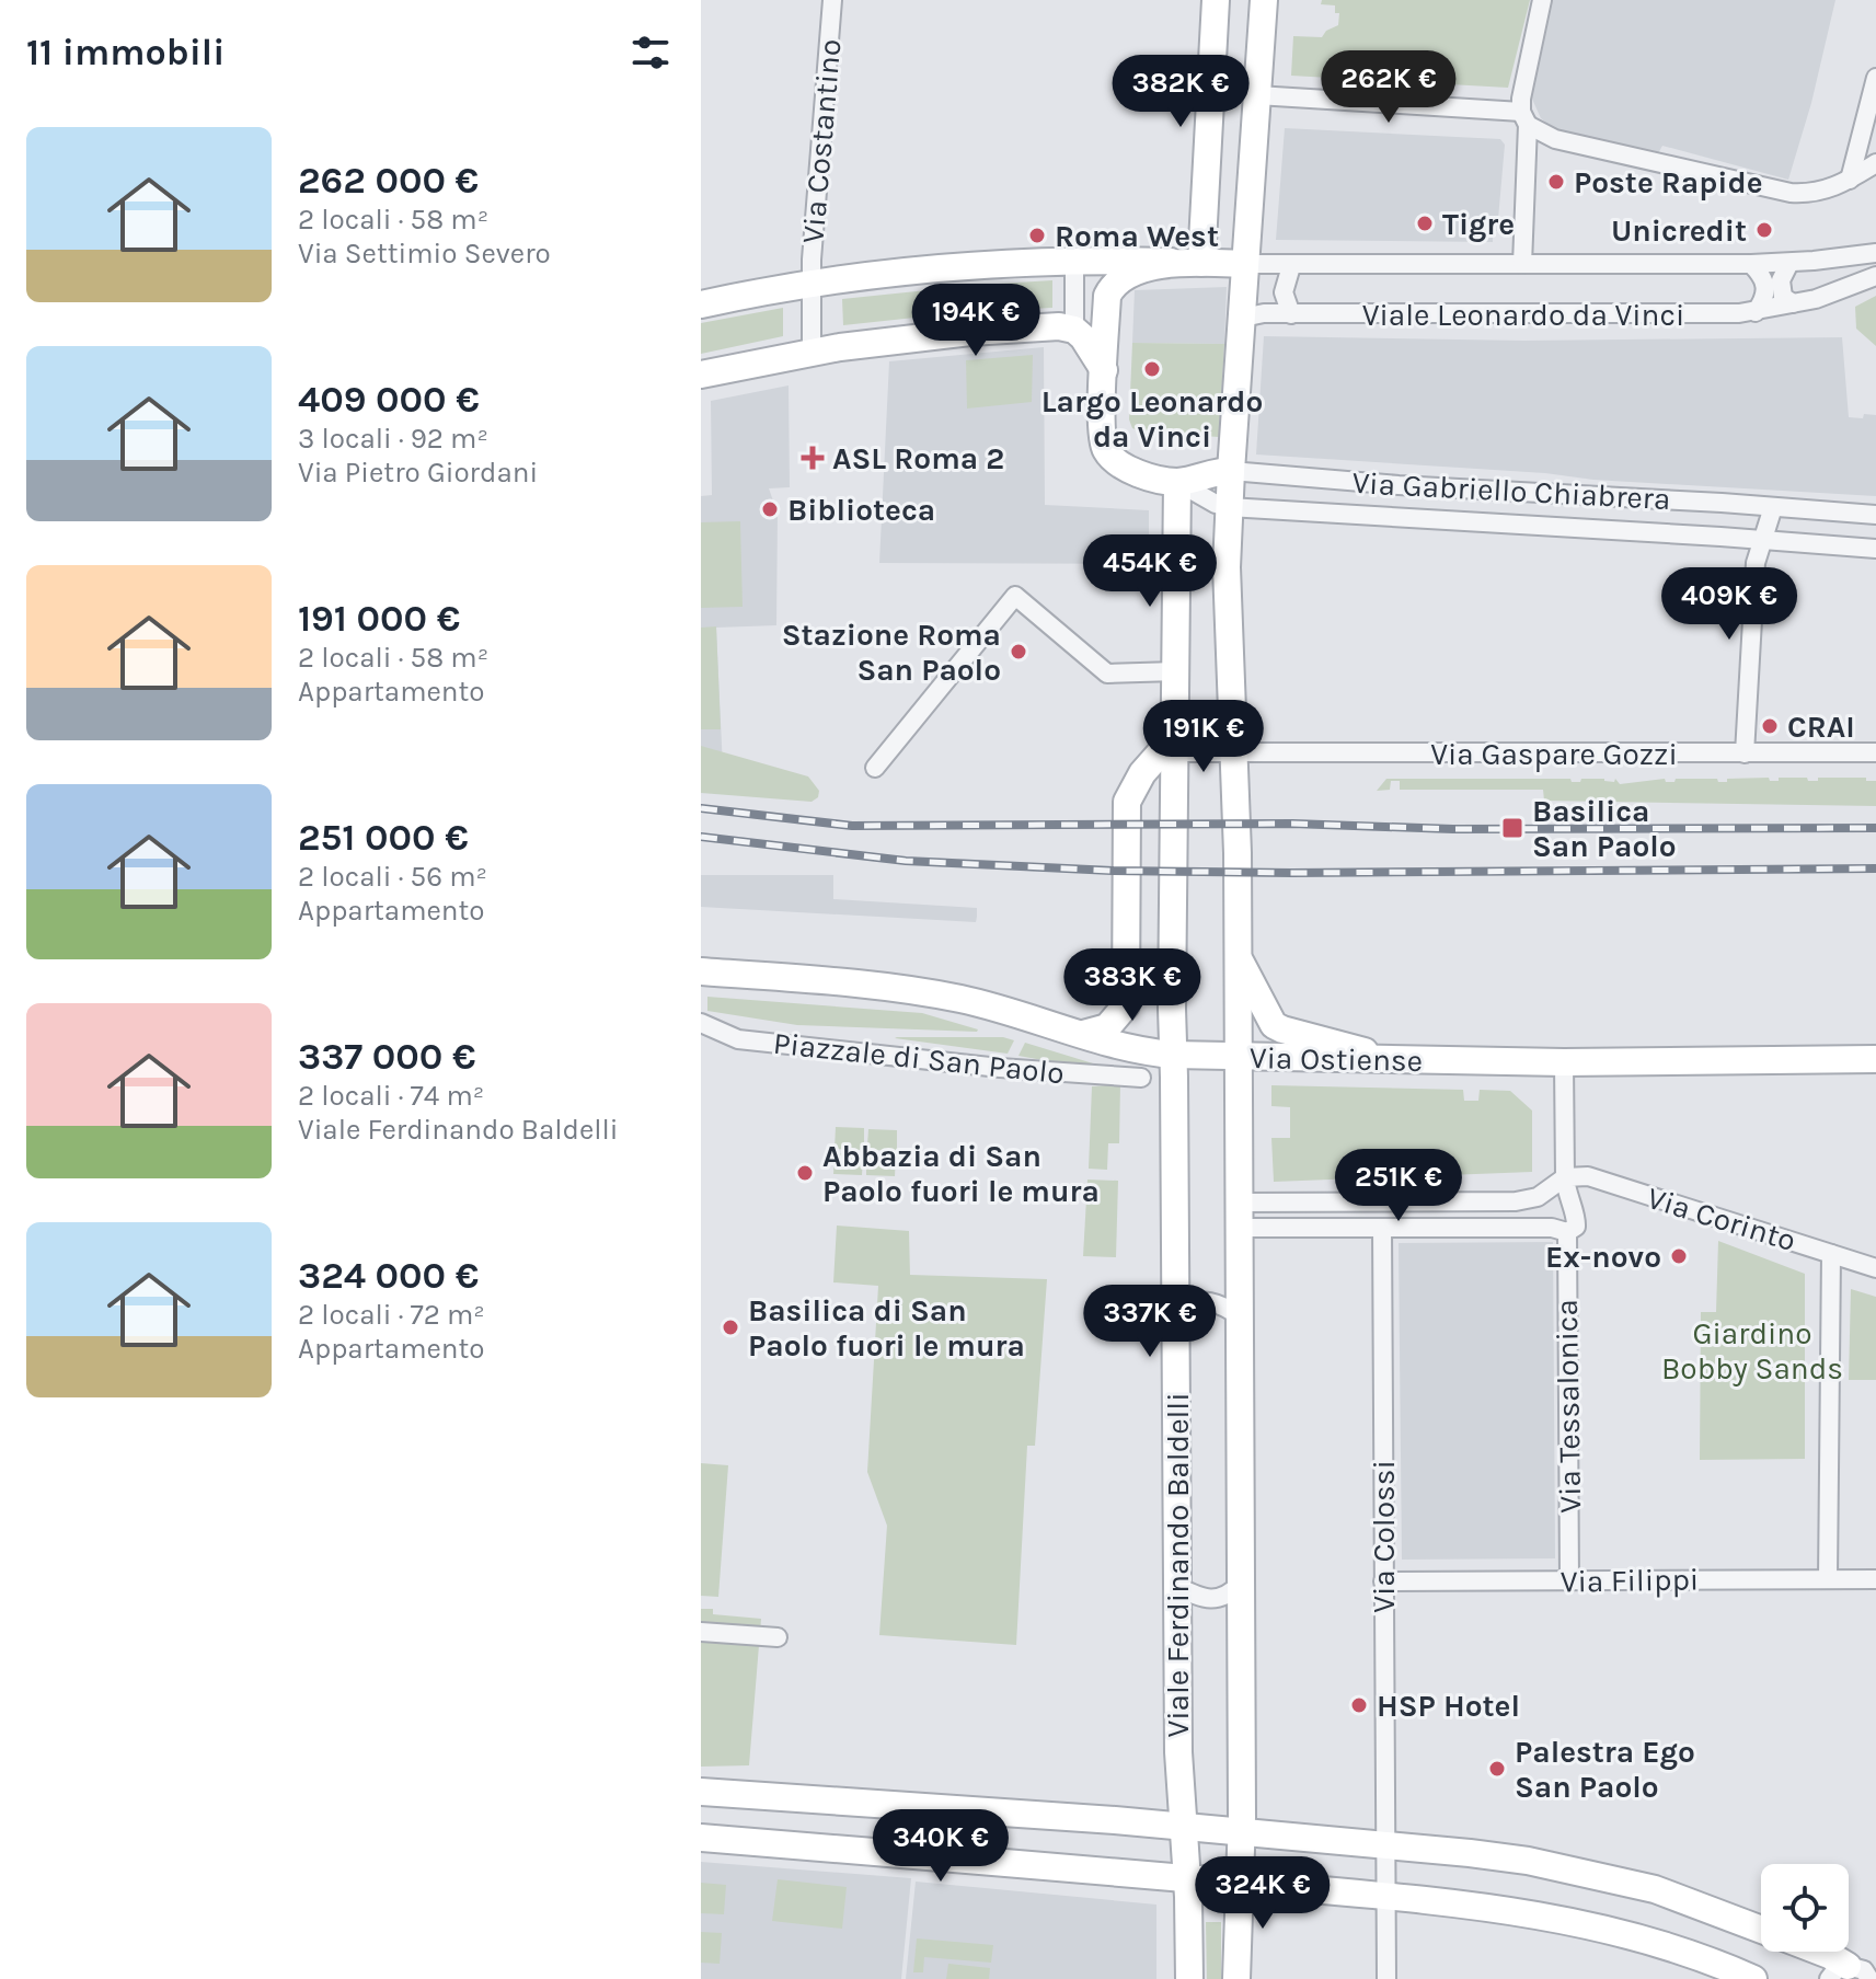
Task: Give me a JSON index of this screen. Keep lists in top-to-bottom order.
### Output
{
  "streets": {
    "street": [
      "Via Costantino",
      "Viale Leonardo da Vinci",
      "Via Gabriello Chiabrera",
      "Via Gaspare Gozzi",
      "Piazzale di San Paolo",
      "Via Ostiense",
      "Via Corinto",
      "Via Tessalonica",
      "Via Colossi",
      "Viale Ferdinando Baldelli",
      "Via Filippi"
    ]
  },
  "crossings": [
    ["Viale Leonardo da Vinci", "Viale Ferdinando Baldelli"],
    ["Via Gabriello Chiabrera", "Viale Ferdinando Baldelli"],
    ["Via Gaspare Gozzi", "Viale Ferdinando Baldelli"],
    ["Via Ostiense", "Viale Ferdinando Baldelli"],
    ["Via Corinto", "Via Tessalonica"],
    ["Via Tessalonica", "Via Filippi"],
    ["Via Colossi", "Via Filippi"]
  ],
  "parks": ["Giardino Bobby Sands"],
  "places": {
    "other": [
      "Poste Rapide",
      "Tigre",
      "Unicredit",
      "Roma West",
      "Largo Leonardo da Vinci",
      "Biblioteca",
      "Stazione Roma San Paolo",
      "CRAI",
      "Abbazia di San Paolo fuori le mura",
      "Ex-novo",
      "Basilica di San Paolo fuori le mura",
      "HSP Hotel",
      "Palestra Ego San Paolo"
    ],
    "health": ["ASL Roma 2"],
    "transit": ["Basilica San Paolo"]
  },
  "page": {
    "heading": "11 immobili",
    "price": [
      "262K €",
      "382K €",
      "194K €",
      "454K €",
      "409K €",
      "191K €",
      "383K €",
      "251K €",
      "337K €",
      "340K €",
      "324K €"
    ],
    "list": [
      {
        "name": "262 000 €",
        "note": "2 locali · 58 m² · Via Settimio Severo"
      },
      {
        "name": "409 000 €",
        "note": "3 locali · 92 m² · Via Pietro Giordani"
      },
      {
        "name": "191 000 €",
        "note": "2 locali · 58 m² · Appartamento"
      },
      {
        "name": "251 000 €",
        "note": "2 locali · 56 m² · Appartamento"
      },
      {
        "name": "337 000 €",
        "note": "2 locali · 74 m² · Viale Ferdinando Baldelli"
      },
      {
        "name": "324 000 €",
        "note": "2 locali · 72 m² · Appartamento"
      }
    ]
  }
}
